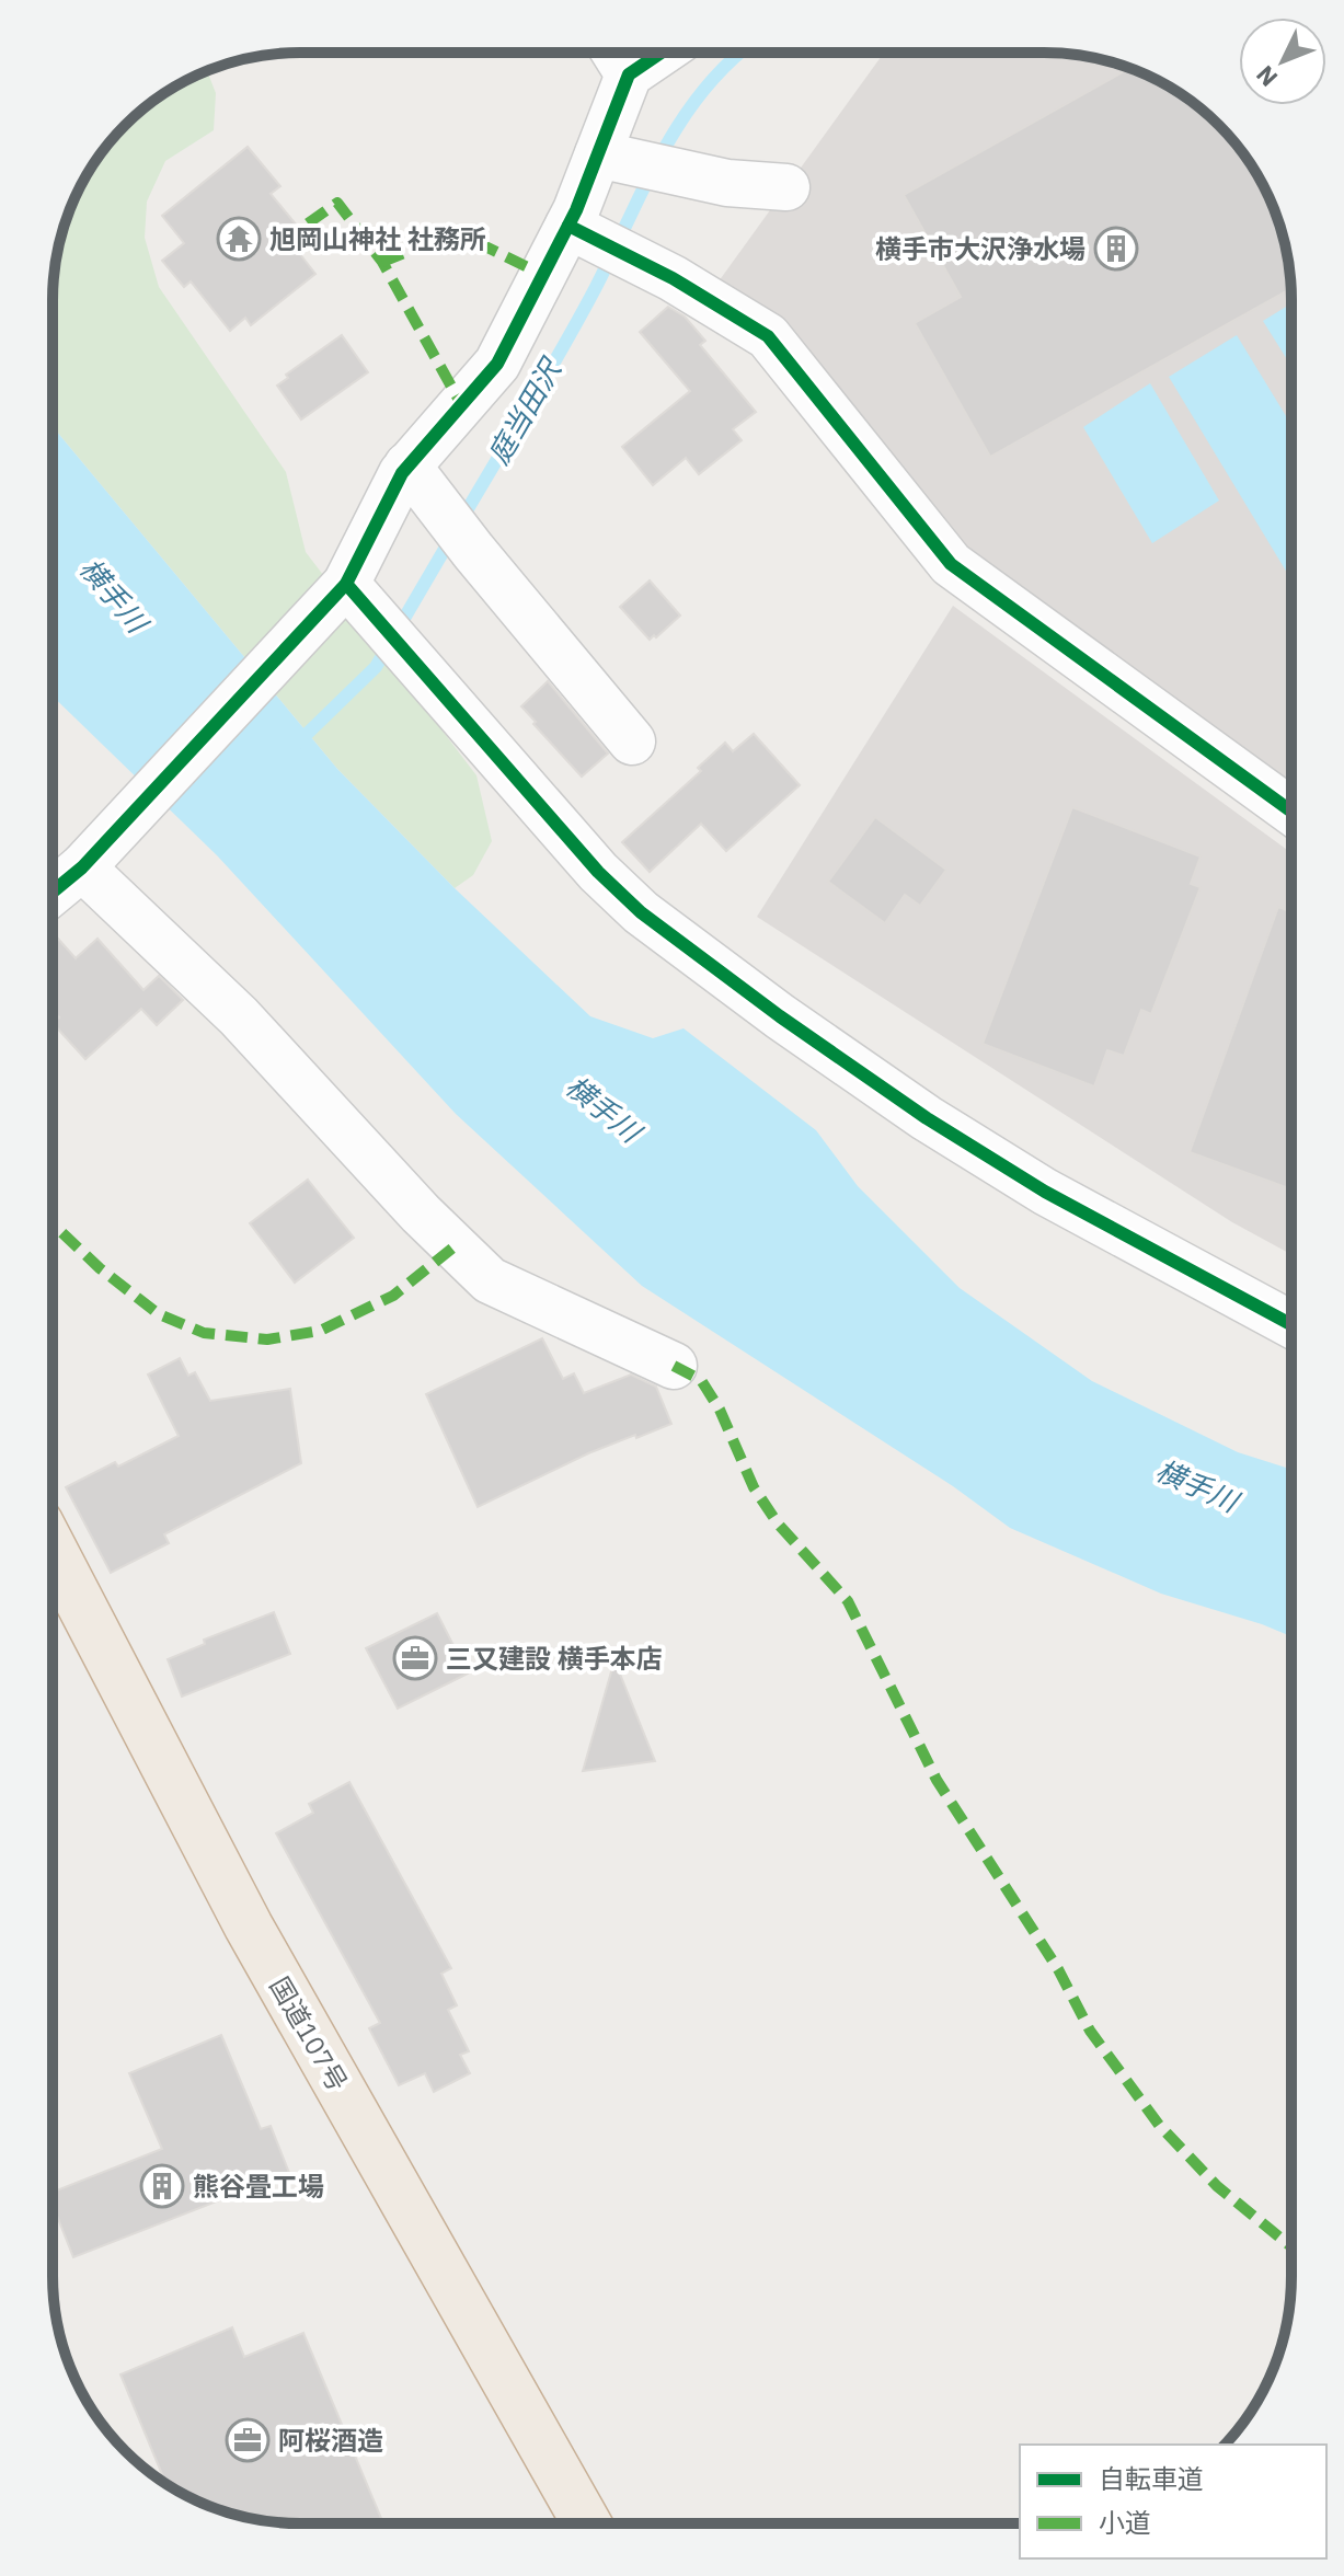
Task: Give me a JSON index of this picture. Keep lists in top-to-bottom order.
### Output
{
  "streets": {
    "highway": ["国道107号"]
  },
  "water": ["庭当田沢", "横手川"],
  "places": {
    "temple": ["旭岡山神社 社務所"],
    "building": ["横手市大沢浄水場", "熊谷畳工場"],
    "office": ["三又建設 横手本店", "阿桜酒造"]
  },
  "legend": ["自転車道", "小道"],
  "north": "bottom left"
}
